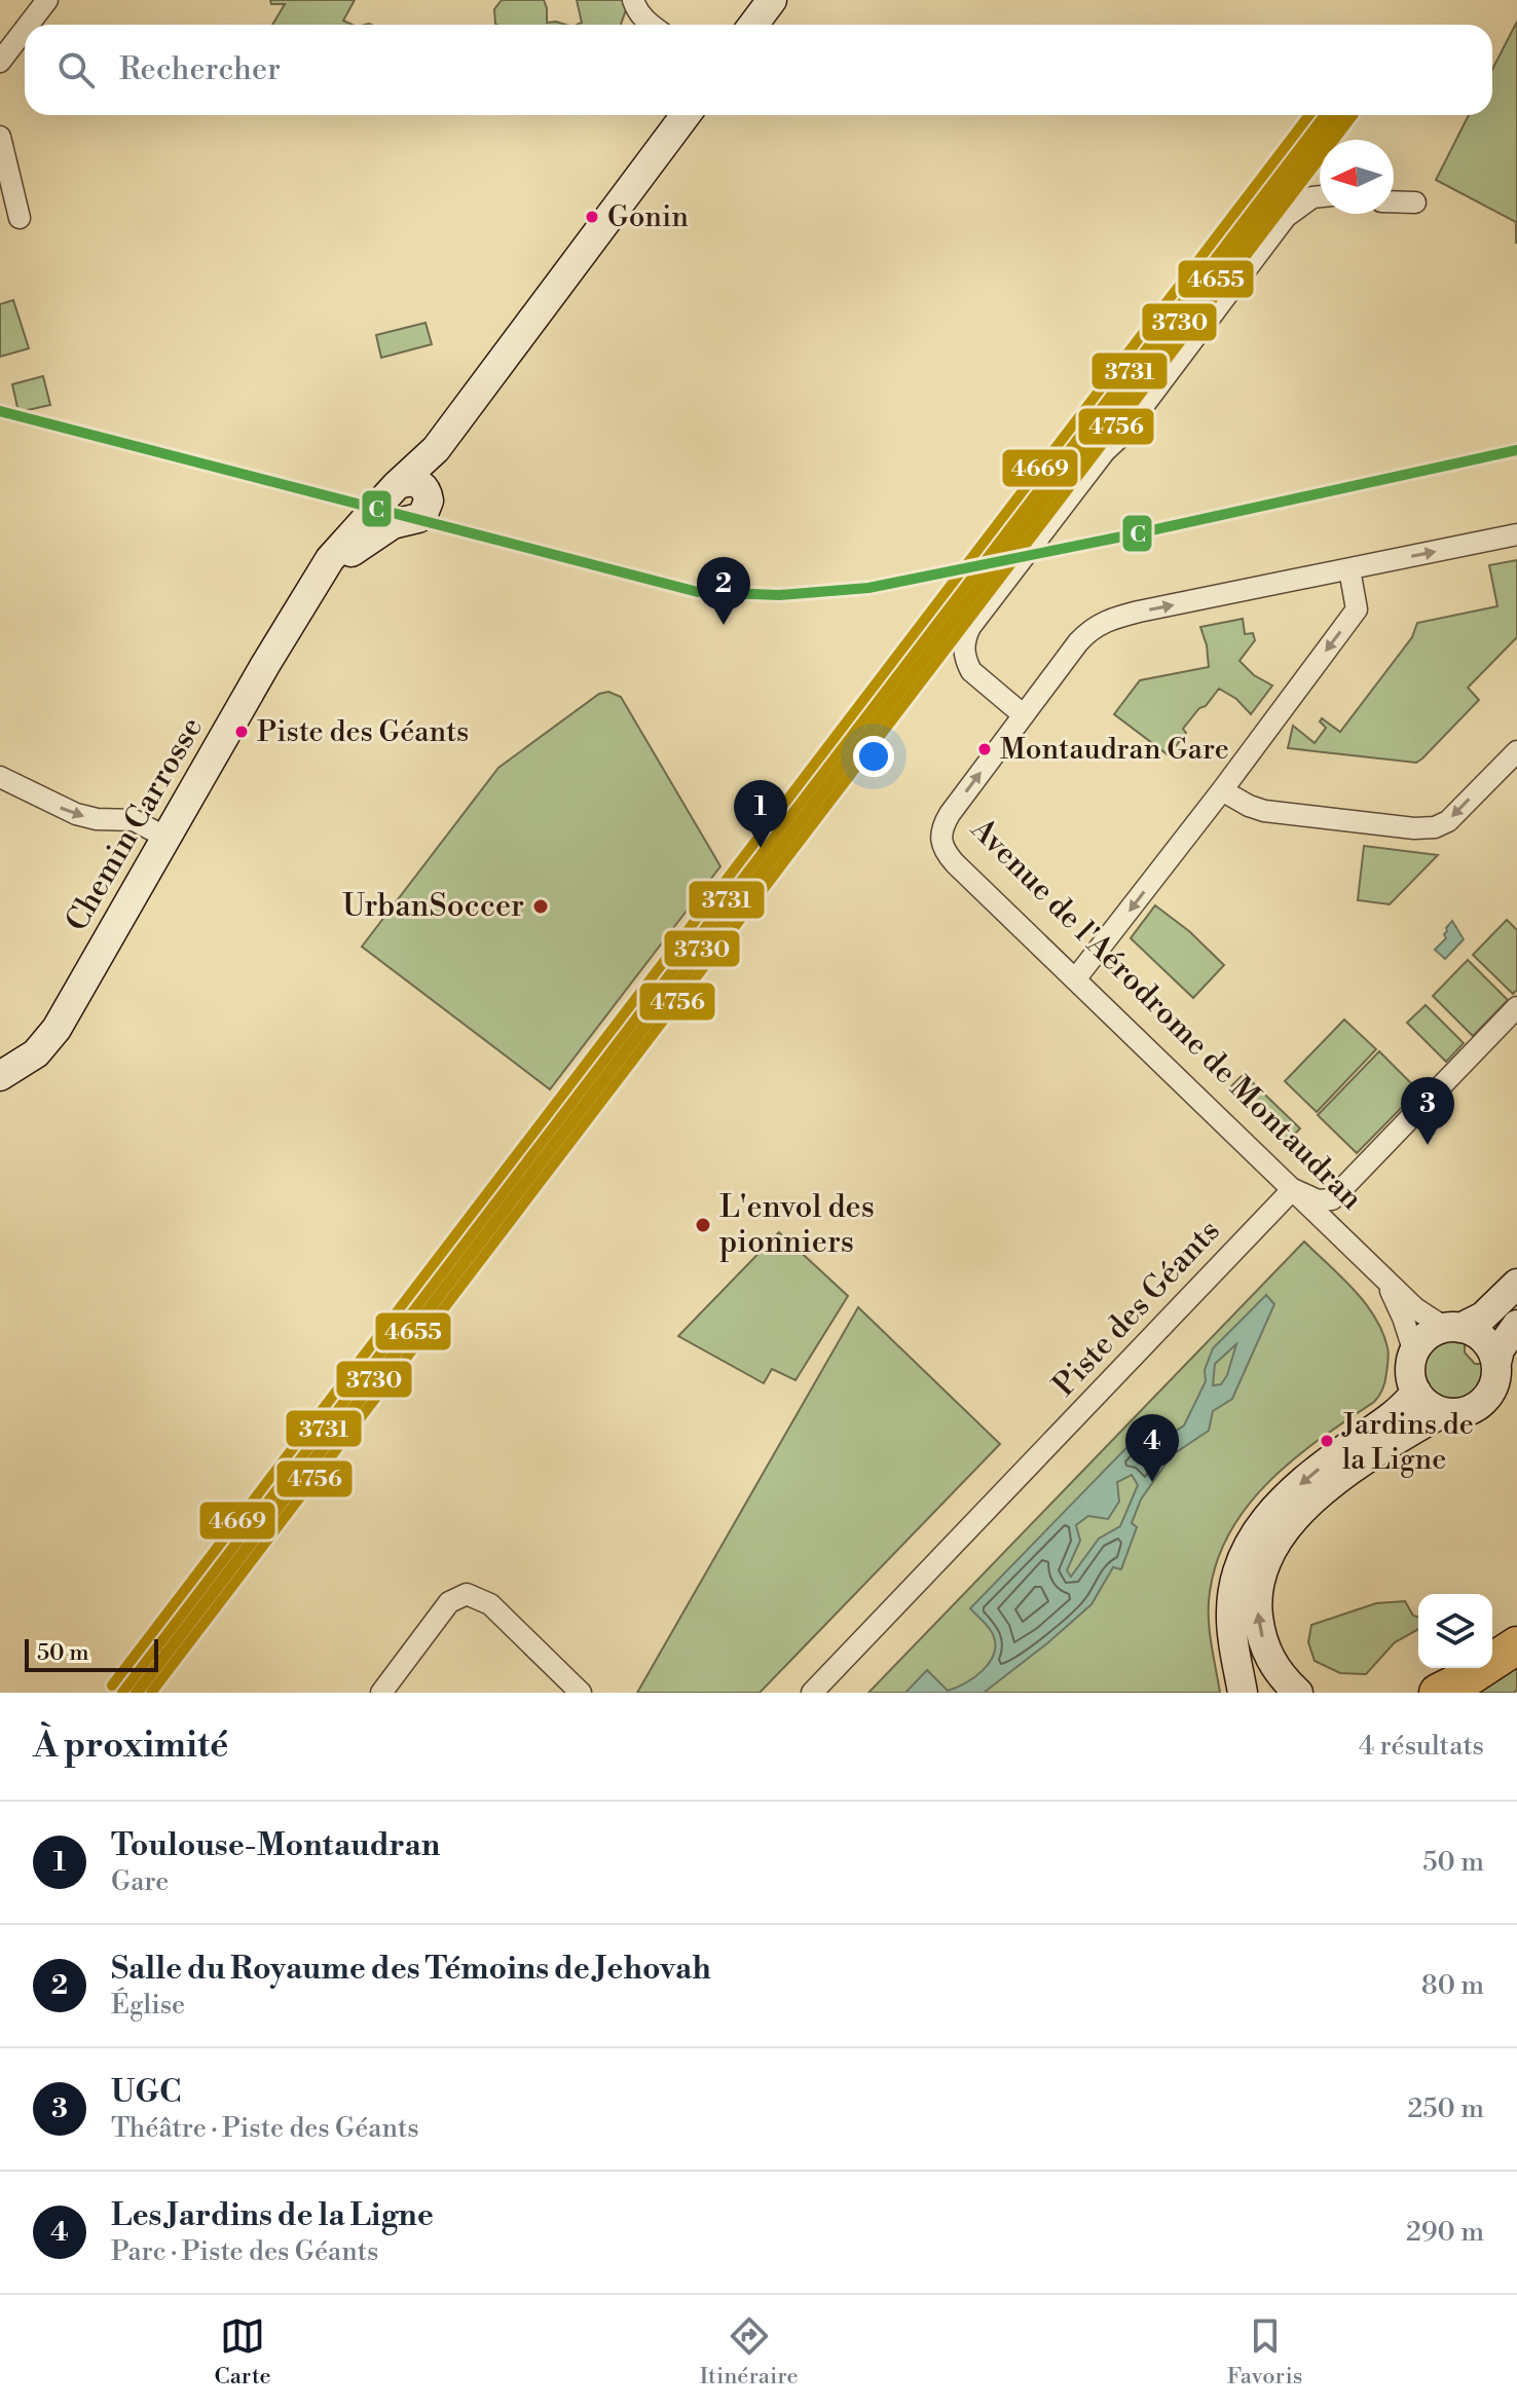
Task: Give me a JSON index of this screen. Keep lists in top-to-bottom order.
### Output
{
  "streets": {
    "street": ["Chemin Carrosse", "Avenue de l'Aérodrome de Montaudran", "Piste des Géants"]
  },
  "crossings": [
    ["Avenue de l'Aérodrome de Montaudran", "Piste des Géants"]
  ],
  "places": [
    "Gonin",
    "Piste des Géants",
    "Montaudran Gare",
    "UrbanSoccer",
    "L'envol des pionniers",
    "Jardins de la Ligne"
  ],
  "lines": [
    "transit line 3731",
    "transit line 3730",
    "transit line 4756",
    "transit line 4655",
    "transit line 4669",
    "transit line C"
  ],
  "scale_bar": "50 m",
  "north": "left",
  "page": {
    "search": "Rechercher",
    "pins": [
      "2",
      "1",
      "3",
      "4"
    ],
    "scale": "50 m",
    "heading": ["À proximité", "4 résultats"],
    "list": [
      {
        "mark": "1",
        "name": "Toulouse-Montaudran",
        "note": "Gare",
        "value": "50 m"
      },
      {
        "mark": "2",
        "name": "Salle du Royaume des Témoins de Jehovah",
        "note": "Église",
        "value": "80 m"
      },
      {
        "mark": "3",
        "name": "UGC",
        "note": "Théâtre · Piste des Géants",
        "value": "250 m"
      },
      {
        "mark": "4",
        "name": "Les Jardins de la Ligne",
        "note": "Parc · Piste des Géants",
        "value": "290 m"
      }
    ],
    "nav": ["Carte", "Itinéraire", "Favoris"]
  }
}
